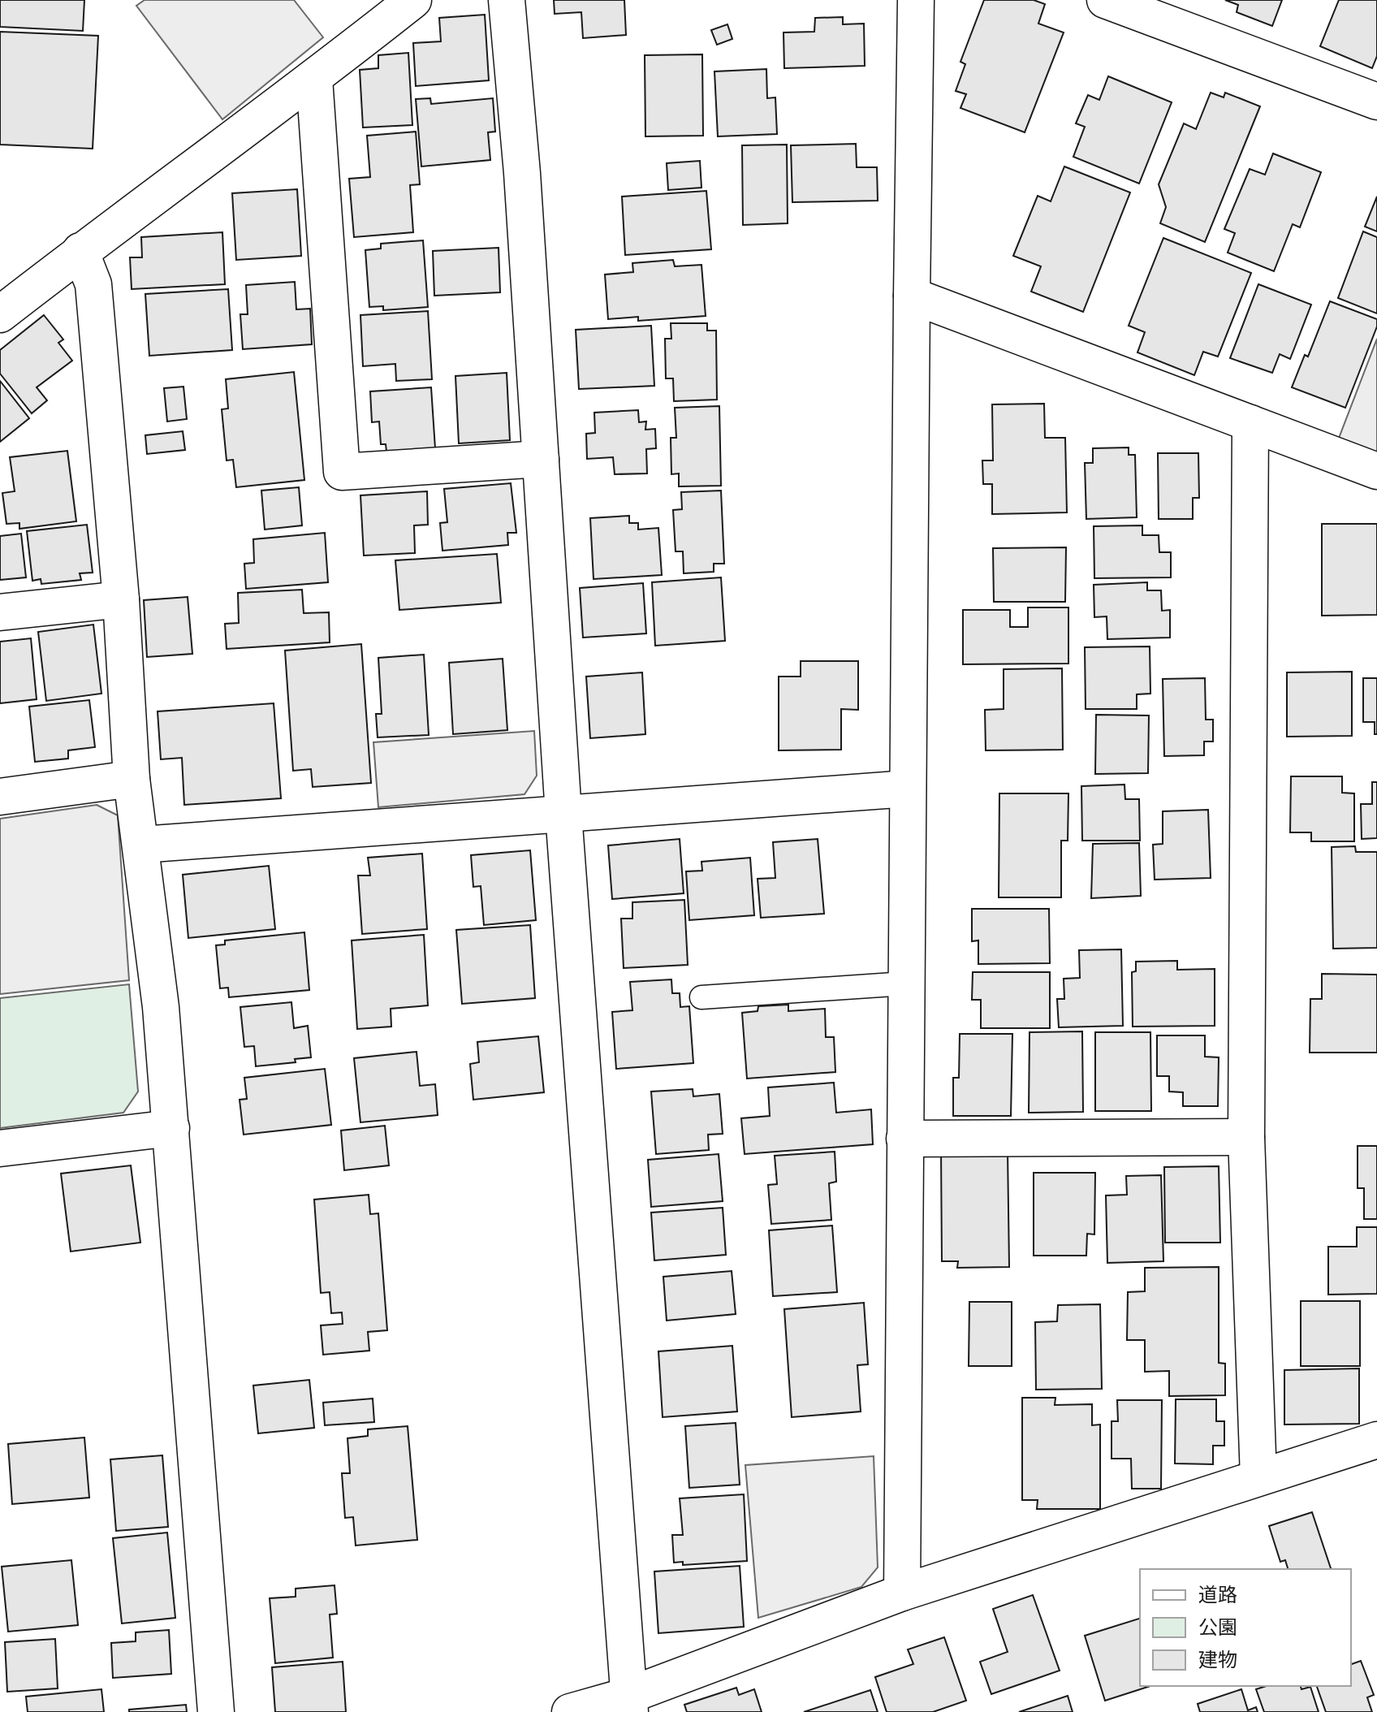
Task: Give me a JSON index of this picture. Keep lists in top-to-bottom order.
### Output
{
  "legend": ["道路", "公園", "建物"]
}
